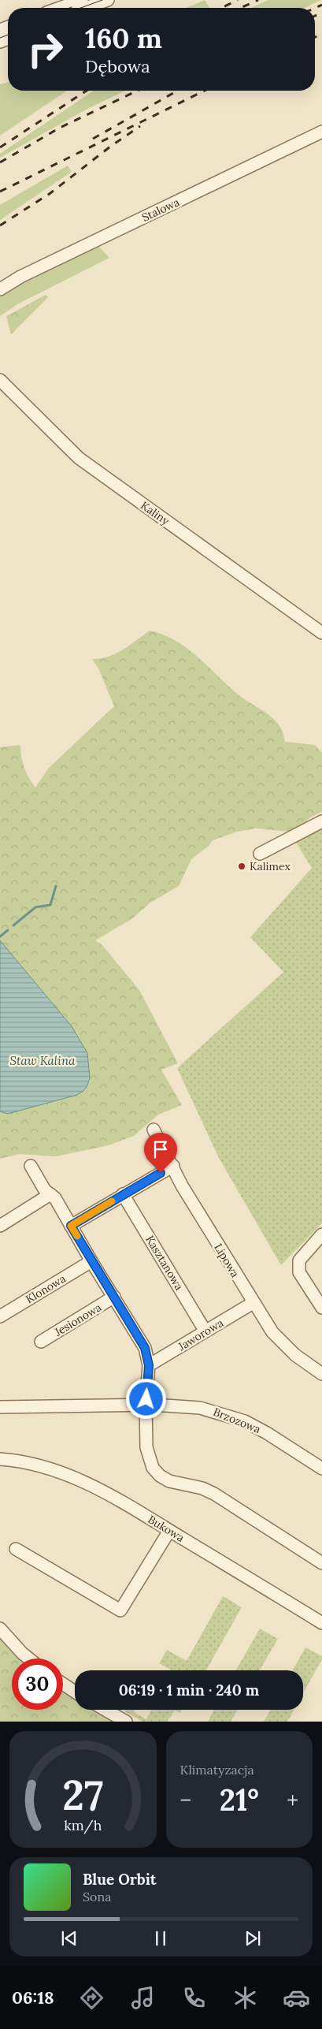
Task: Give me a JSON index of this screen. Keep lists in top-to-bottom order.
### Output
{
  "streets": {
    "street": [
      "Stalowa",
      "Kaliny",
      "Lipowa",
      "Kasztanowa",
      "Klonowa",
      "Jesionowa",
      "Jaworowa",
      "Brzozowa",
      "Bukowa"
    ]
  },
  "crossings": [
    ["Lipowa", "Jaworowa"],
    ["Kasztanowa", "Jaworowa"]
  ],
  "water": ["Staw Kalina"],
  "places": ["Kalimex"],
  "page": {
    "turn": ["160 m", "Dębowa"],
    "limit": "30",
    "trip": "06:19 · 1 min · 240 m",
    "tile": "Klimatyzacja",
    "heat": ["−", "21°", "+"],
    "song": ["Blue Orbit", "Sona"],
    "tabs": "06:18",
    "gauge": ["27", "km/h"]
  }
}
